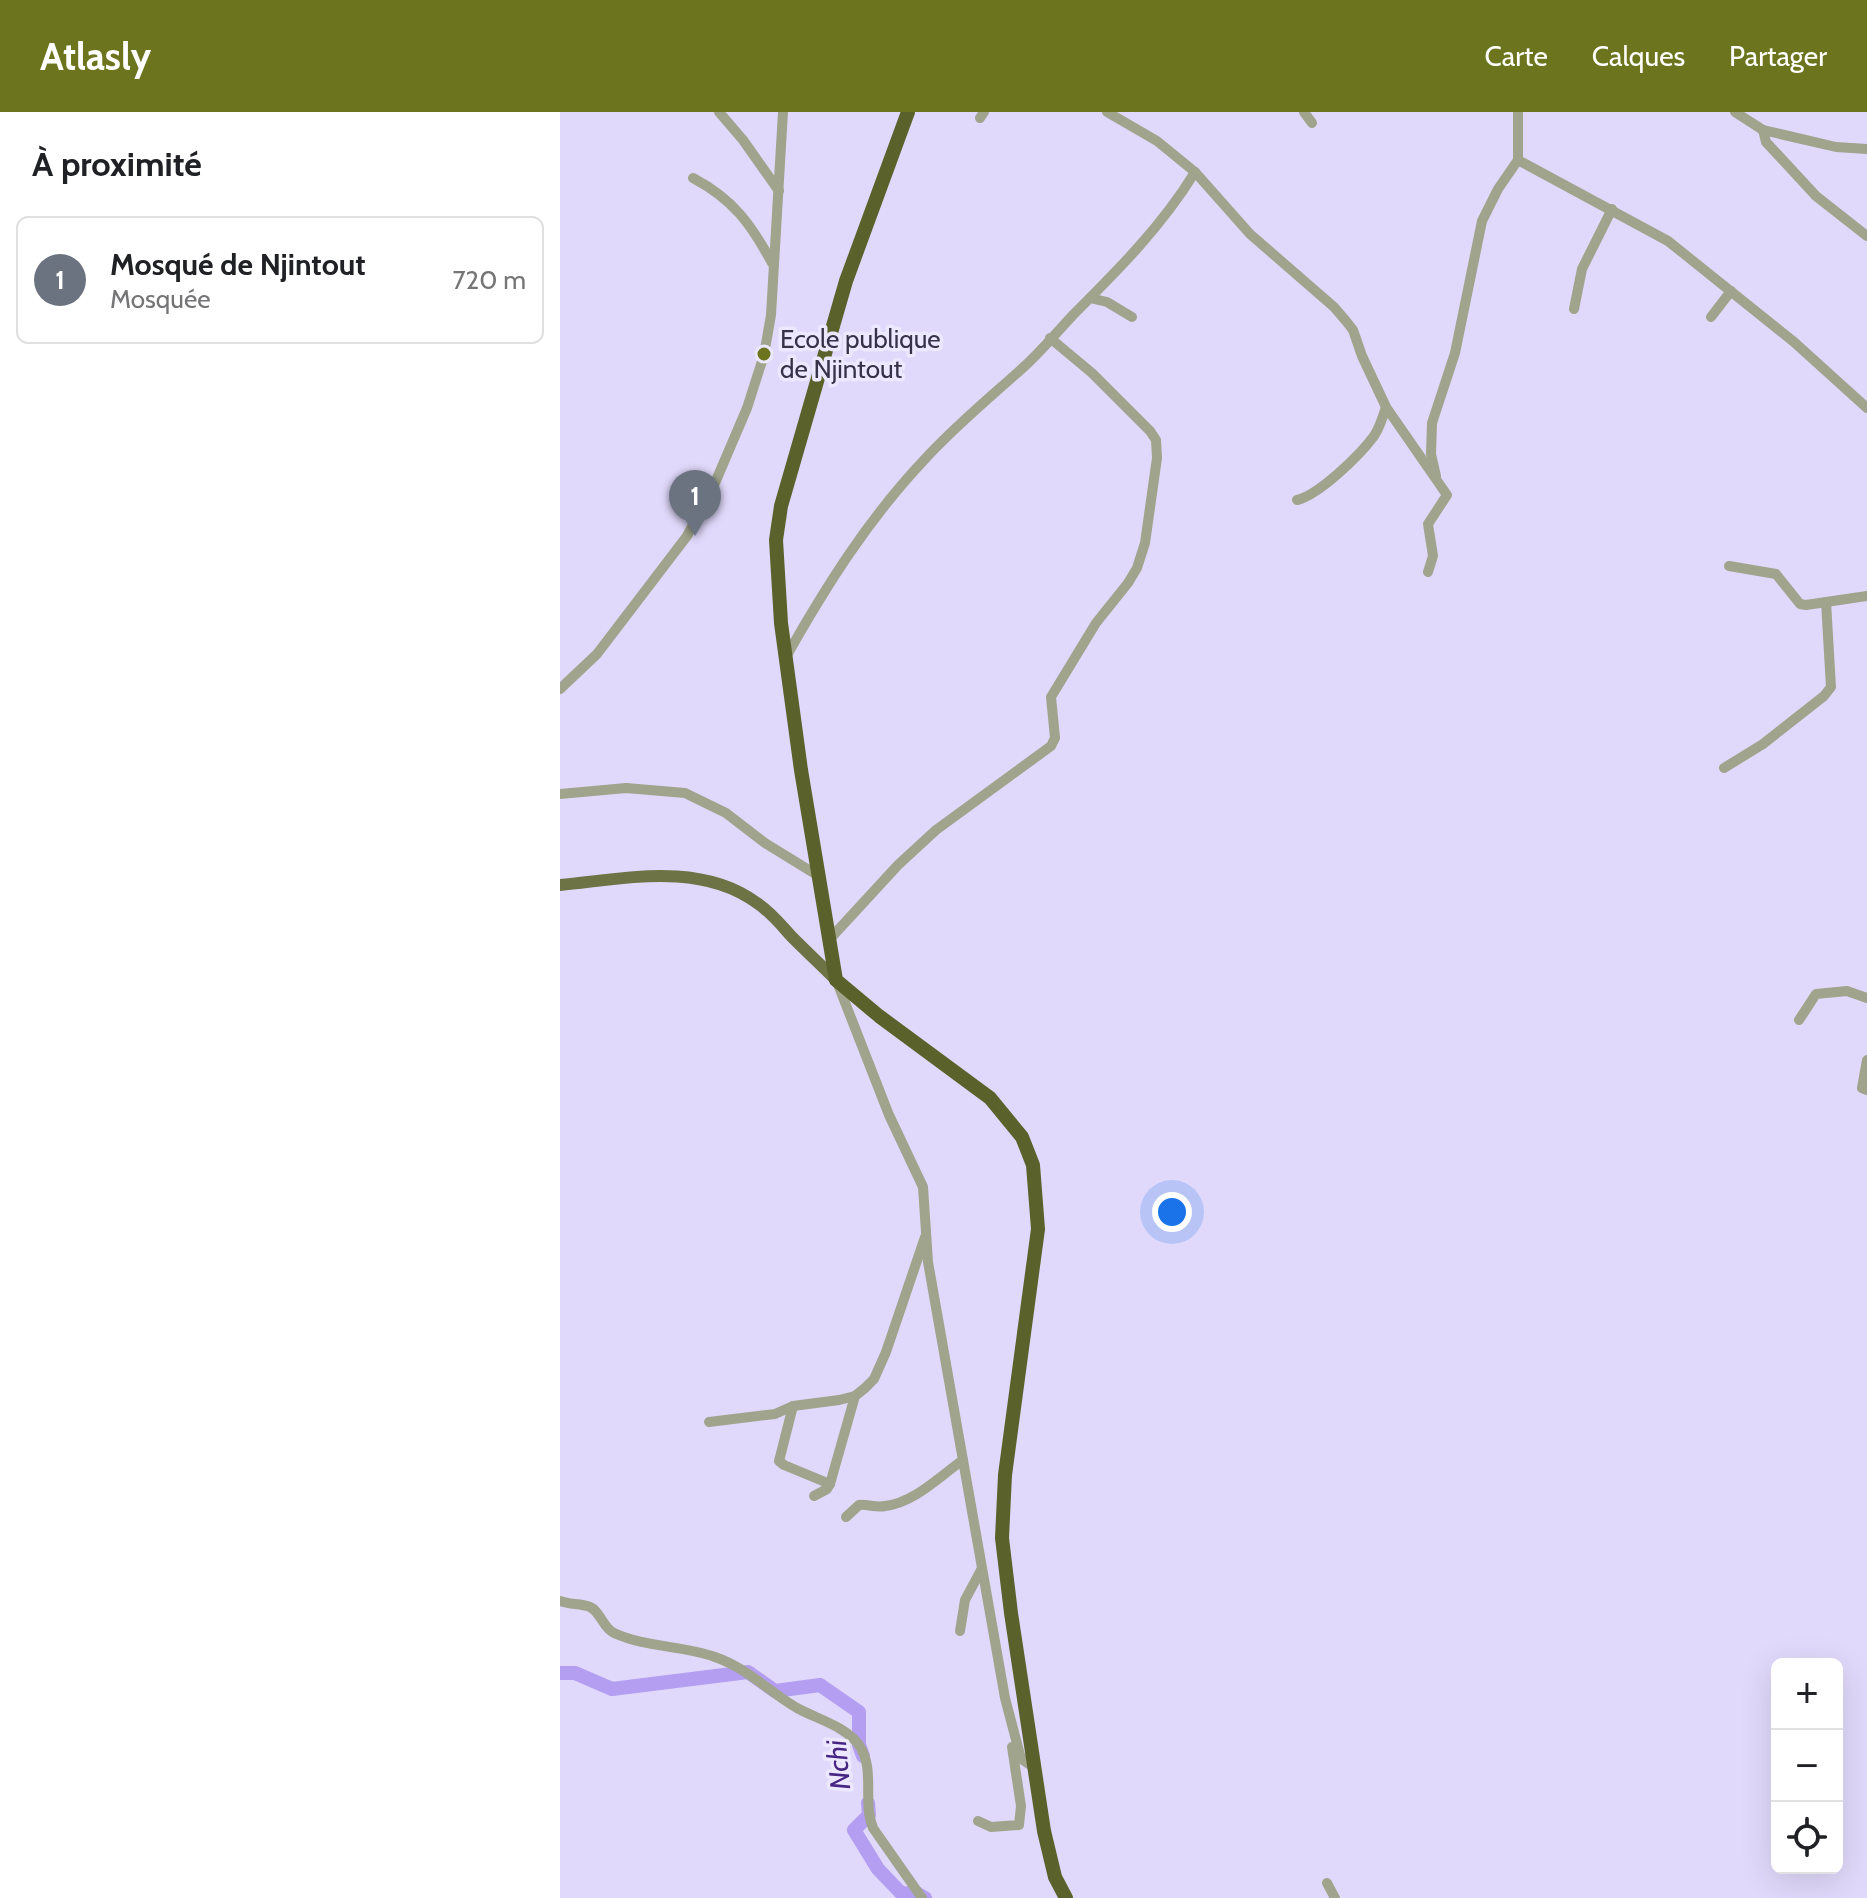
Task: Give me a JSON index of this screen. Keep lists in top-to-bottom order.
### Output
{
  "water": ["Nchi"],
  "places": ["Ecole publique de Njintout"],
  "page": {
    "header": "Atlasly",
    "nav": ["Carte", "Calques", "Partager"],
    "heading": "À proximité",
    "list": [
      {
        "mark": "1",
        "name": "Mosqué de Njintout",
        "note": "Mosquée",
        "value": "720 m"
      }
    ],
    "pins": "1",
    "map_buttons": ["+", "−"]
  }
}
